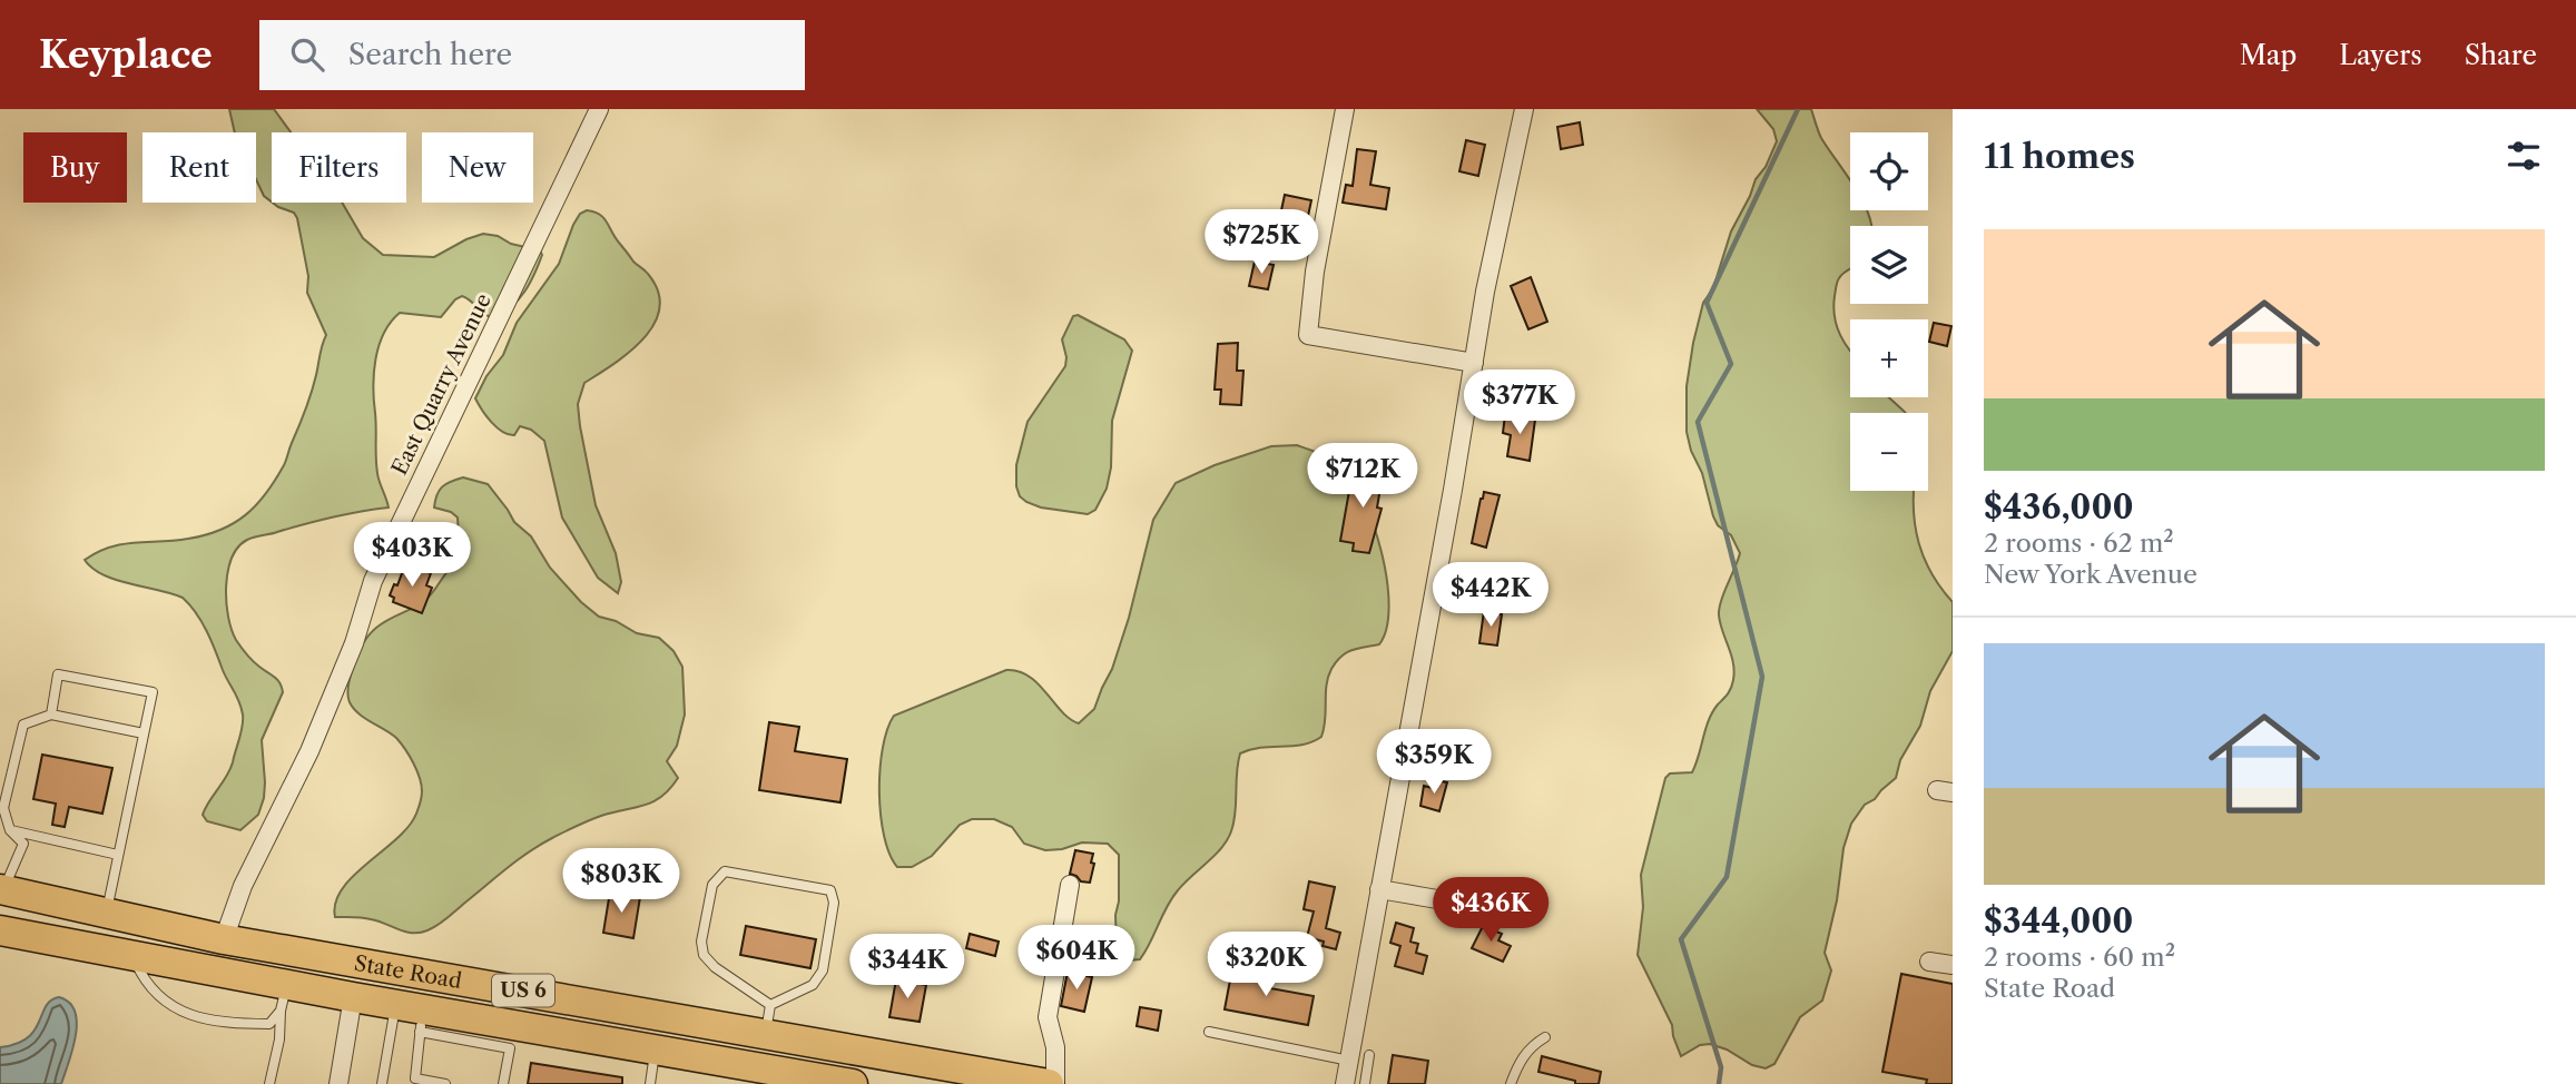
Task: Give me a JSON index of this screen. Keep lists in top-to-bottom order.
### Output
{
  "streets": {
    "main road": ["State Road", "US 6"],
    "street": ["East Quarry Avenue"]
  },
  "crossings": [
    ["East Quarry Avenue", "State Road"]
  ],
  "page": {
    "header": "Keyplace",
    "search": "Search here",
    "nav": ["Map", "Layers", "Share"],
    "heading": "11 homes",
    "map_buttons": ["+", "−"],
    "chip": [
      "Buy",
      "Rent",
      "Filters",
      "New"
    ],
    "list": [
      {
        "name": "$436,000",
        "note": "2 rooms · 62 m² · New York Avenue"
      },
      {
        "name": "$344,000",
        "note": "2 rooms · 60 m² · State Road"
      }
    ],
    "price": [
      "$725K",
      "$377K",
      "$712K",
      "$403K",
      "$442K",
      "$359K",
      "$803K",
      "$436K",
      "$604K",
      "$320K",
      "$344K"
    ]
  }
}
